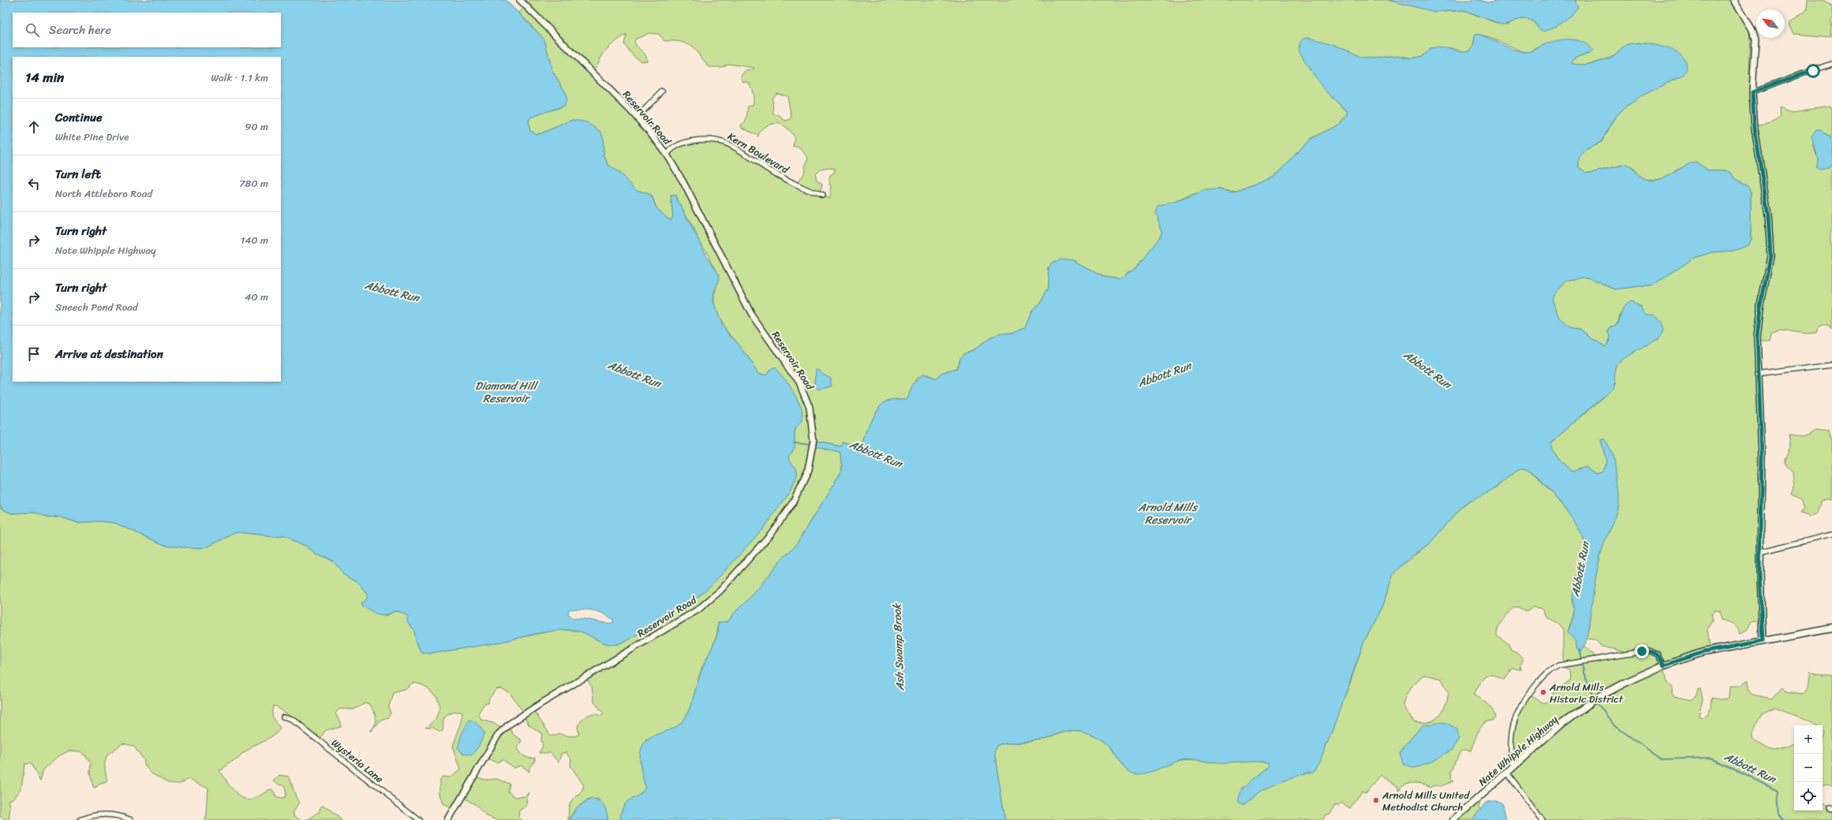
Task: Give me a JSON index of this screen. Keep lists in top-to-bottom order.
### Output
{
  "streets": {
    "main road": ["Nate Whipple Highway"],
    "street": ["Reservoir Road", "Kern Boulevard", "Wysteria Lane"]
  },
  "crossings": [
    ["Reservoir Road", "Kern Boulevard"]
  ],
  "water": [
    "Abbott Run",
    "Diamond Hill Reservoir",
    "Arnold Mills Reservoir",
    "Ash Swamp Brook"
  ],
  "places": ["Arnold Mills Historic District", "Arnold Mills United Methodist Church"],
  "north": "top left",
  "page": {
    "search": "Search here",
    "heading": ["14 min", "Walk · 1.1 km"],
    "list": [
      ["Continue", "White Pine Drive", "90 m"],
      ["Turn left", "North Attleboro Road", "780 m"],
      ["Turn right", "Nate Whipple Highway", "140 m"],
      ["Turn right", "Sneech Pond Road", "40 m"],
      "Arrive at destination"
    ],
    "map_buttons": ["+", "−"]
  }
}
